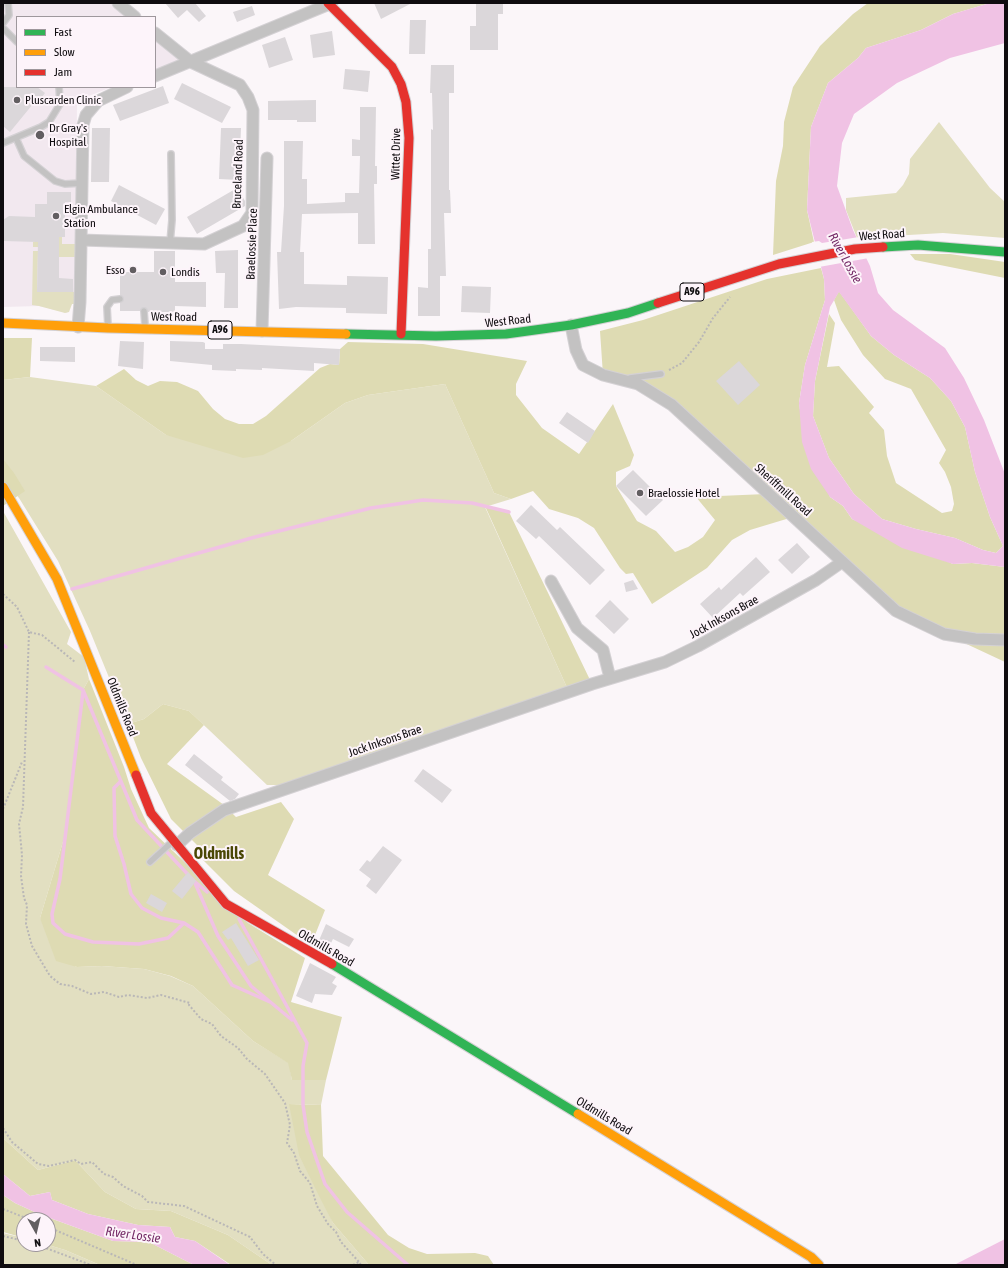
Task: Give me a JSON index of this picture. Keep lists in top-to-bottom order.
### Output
{
  "streets": {
    "main road": [
      "Wittet Drive",
      "West Road",
      "A96",
      "Oldmills Road"
    ],
    "street": [
      "Bruceland Road",
      "Braelossie Place",
      "Sheriffmill Road",
      "Jock Inksons Brae"
    ]
  },
  "crossings": [
    ["Wittet Drive", "West Road"],
    ["West Road", "Braelossie Place"],
    ["West Road", "Sheriffmill Road"],
    ["Sheriffmill Road", "Jock Inksons Brae"],
    ["Jock Inksons Brae", "Oldmills Road"]
  ],
  "districts": ["Oldmills"],
  "water": ["River Lossie"],
  "places": [
    "Pluscarden Clinic",
    "Dr Gray's Hospital",
    "Elgin Ambulance Station",
    "Esso",
    "Londis",
    "Braelossie Hotel"
  ],
  "legend": ["Fast", "Slow", "Jam"],
  "north": "bottom"
}
